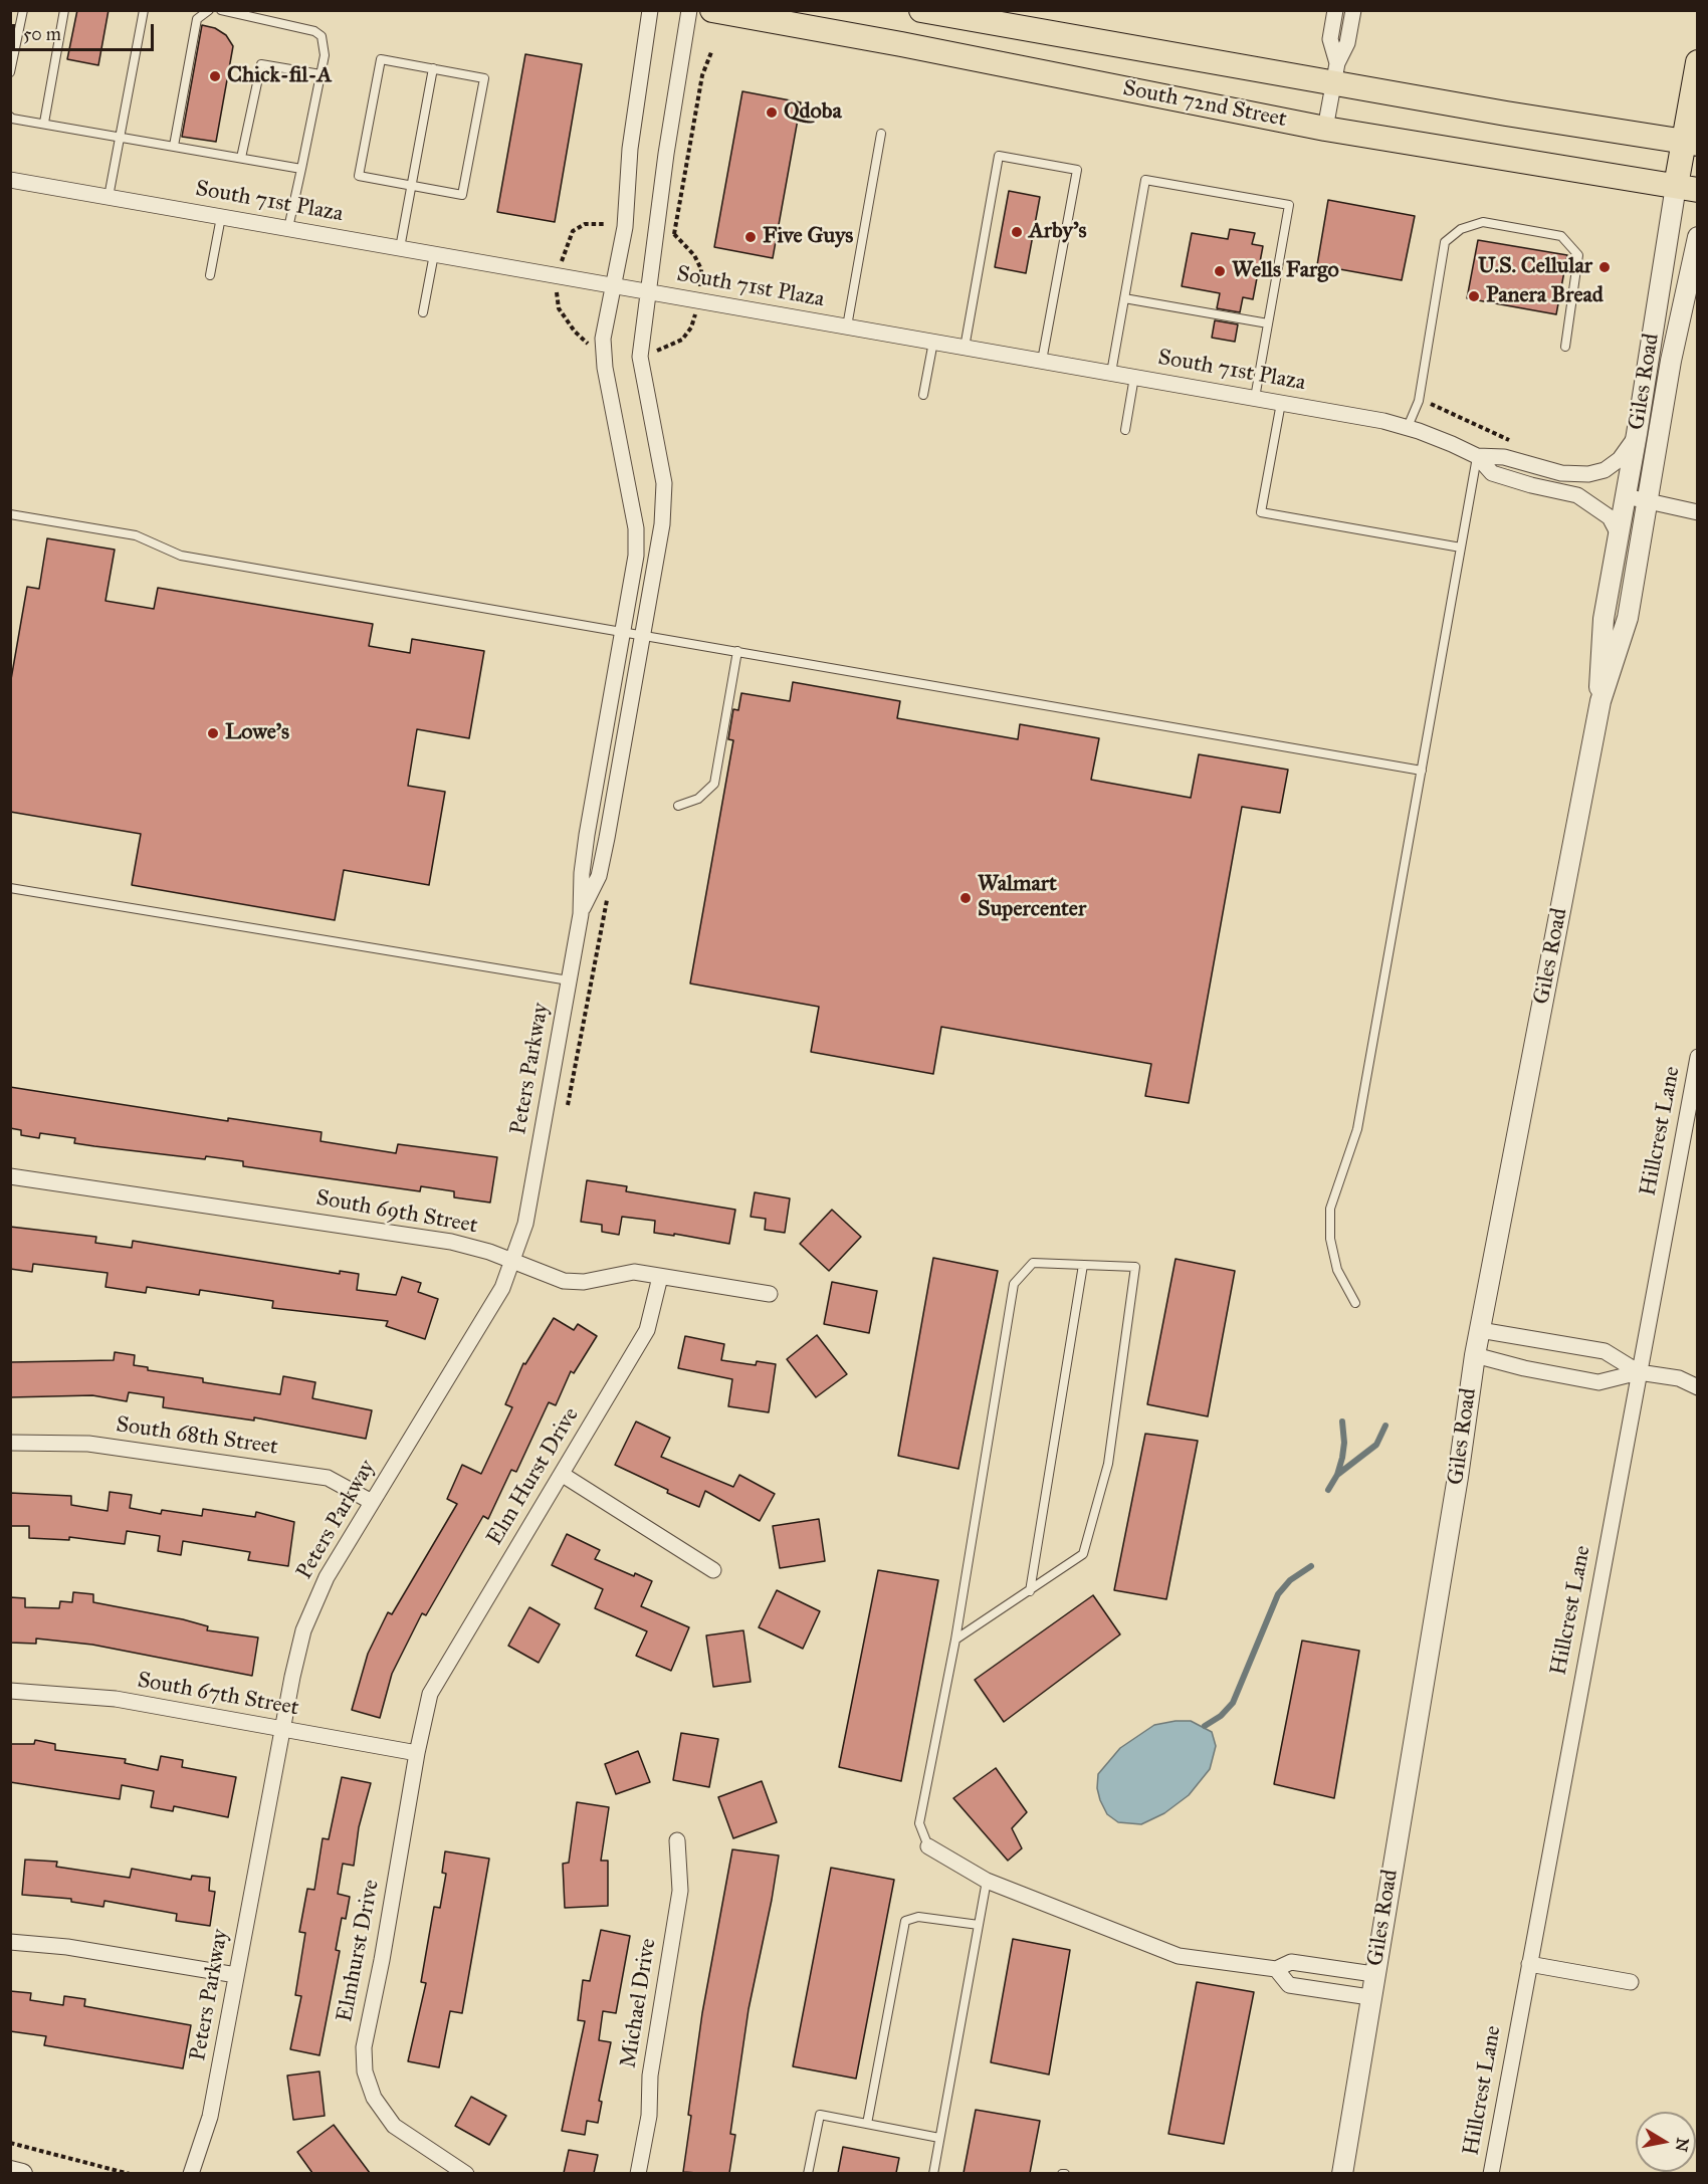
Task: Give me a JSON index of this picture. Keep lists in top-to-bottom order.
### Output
{
  "streets": {
    "main road": ["South 72nd Street", "Giles Road"],
    "street": [
      "South 71st Plaza",
      "Peters Parkway",
      "Hillcrest Lane",
      "South 69th Street",
      "South 68th Street",
      "Elm Hurst Drive",
      "South 67th Street",
      "Elmhurst Drive",
      "Michael Drive"
    ]
  },
  "crossings": [
    ["South 72nd Street", "Giles Road"],
    ["South 71st Plaza", "Giles Road"],
    ["Peters Parkway", "South 69th Street"],
    ["Peters Parkway", "South 68th Street"],
    ["Peters Parkway", "South 67th Street"],
    ["South 69th Street", "Elm Hurst Drive"],
    ["Elm Hurst Drive", "Elmhurst Drive"],
    ["South 67th Street", "Elmhurst Drive"]
  ],
  "places": [
    "Chick-fil-A",
    "Qdoba",
    "Arby's",
    "Five Guys",
    "U.S. Cellular",
    "Wells Fargo",
    "Panera Bread",
    "Lowe's",
    "Walmart Supercenter"
  ],
  "scale_bar": "50 m",
  "north": "right"
}
